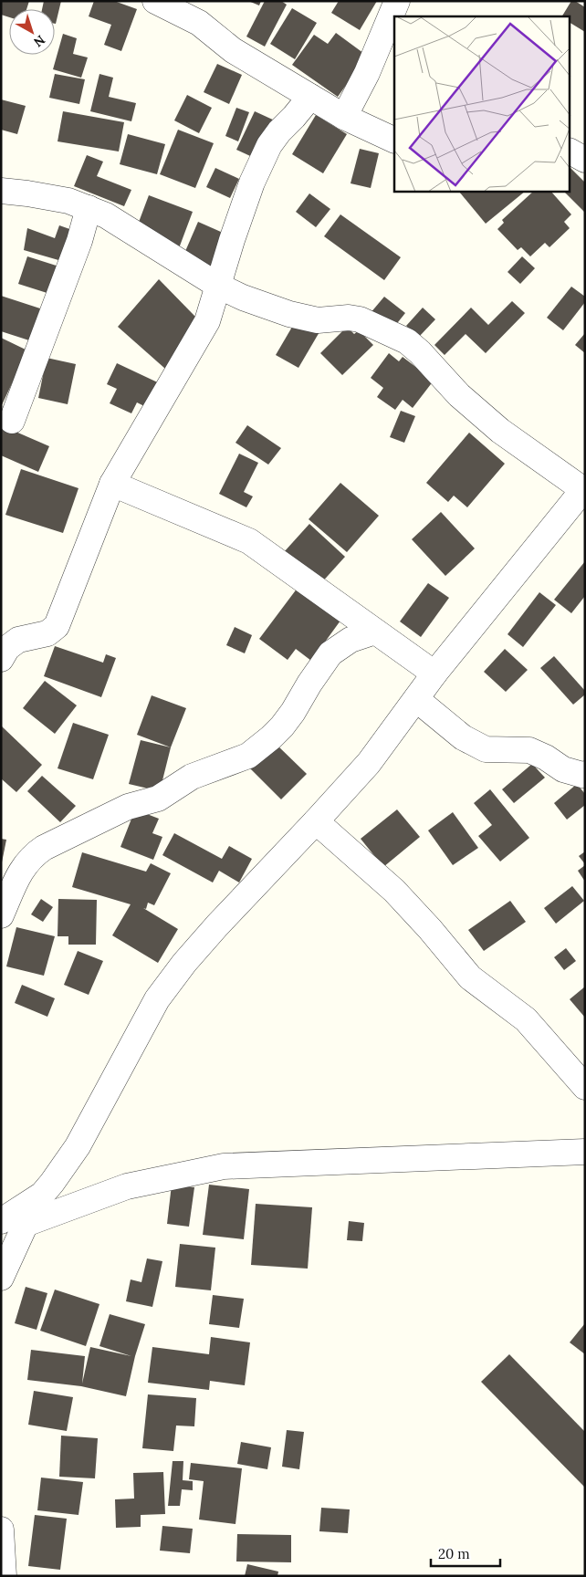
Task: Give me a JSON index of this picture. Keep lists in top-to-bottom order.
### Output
{
  "scale_bar": "20 m",
  "north": "bottom right"
}
